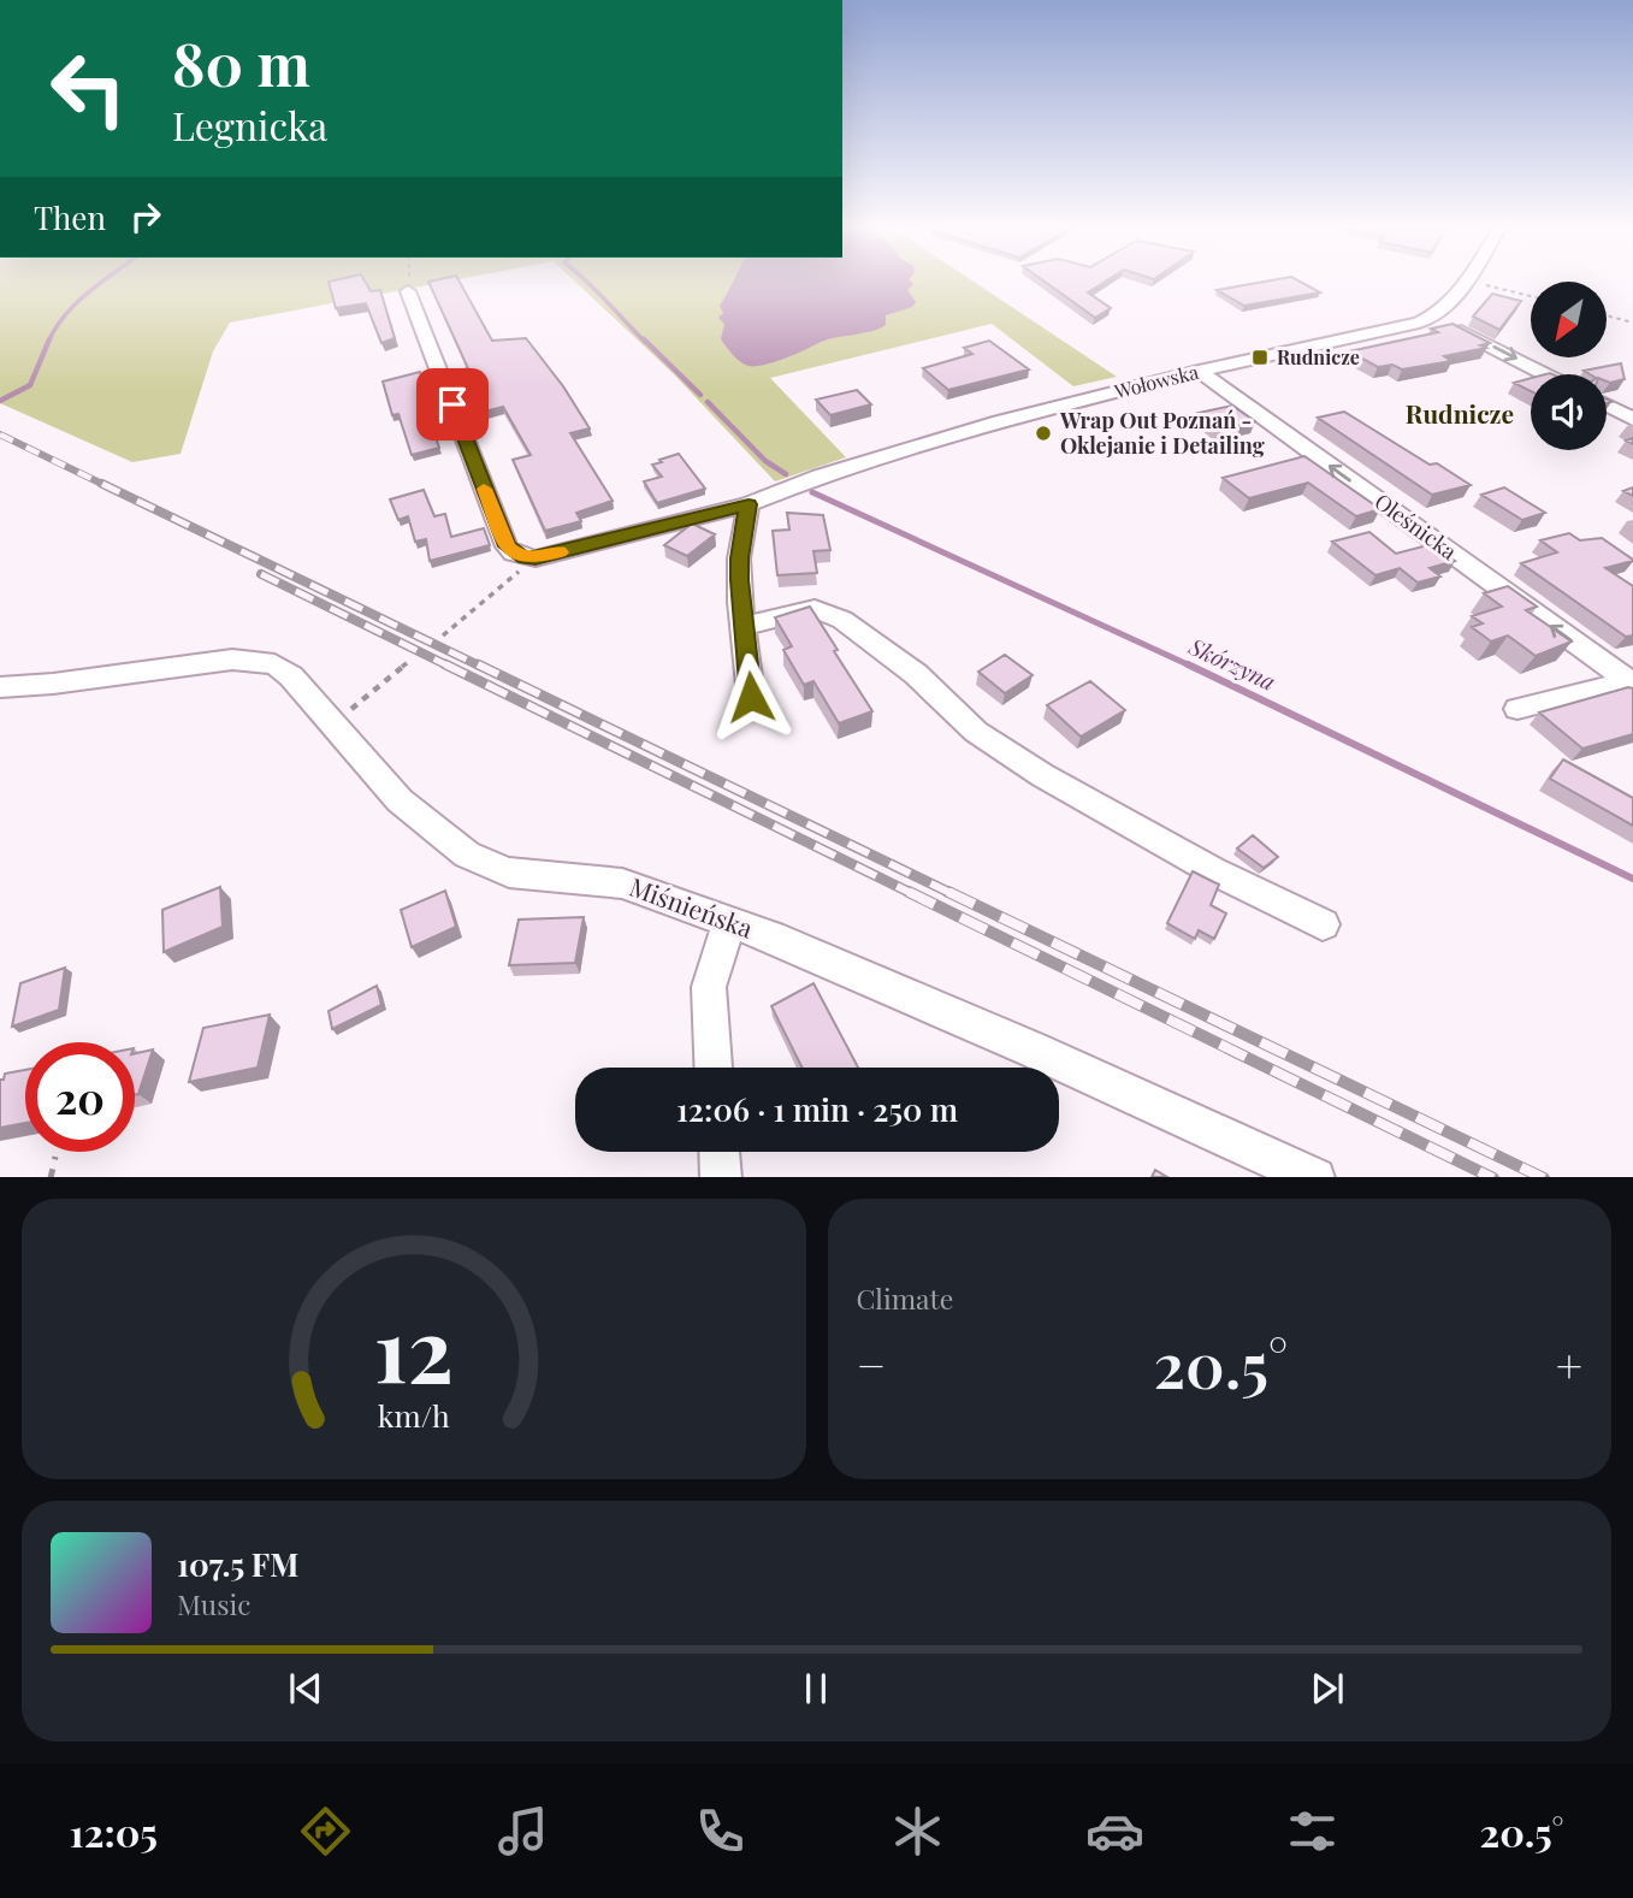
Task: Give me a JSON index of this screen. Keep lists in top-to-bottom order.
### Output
{
  "streets": {
    "street": ["Wołowska", "Oleśnicka", "Miśnieńska"]
  },
  "crossings": [
    ["Wołowska", "Oleśnicka"]
  ],
  "one_way": ["Oleśnicka"],
  "districts": ["Rudnicze"],
  "water": ["Skórzyna"],
  "places": {
    "transit": ["Rudnicze"],
    "other": ["Wrap Out Poznań - Oklejanie i Detailing"]
  },
  "north": "bottom left",
  "page": {
    "turn": ["80 m", "Legnicka"],
    "then": "Then",
    "limit": "20",
    "trip": "12:06 · 1 min · 250 m",
    "tile": "Climate",
    "heat": ["−", "20.5°", "+"],
    "song": ["107.5 FM", "Music"],
    "tabs": ["12:05", "20.5°"],
    "gauge": ["12", "km/h"]
  }
}
